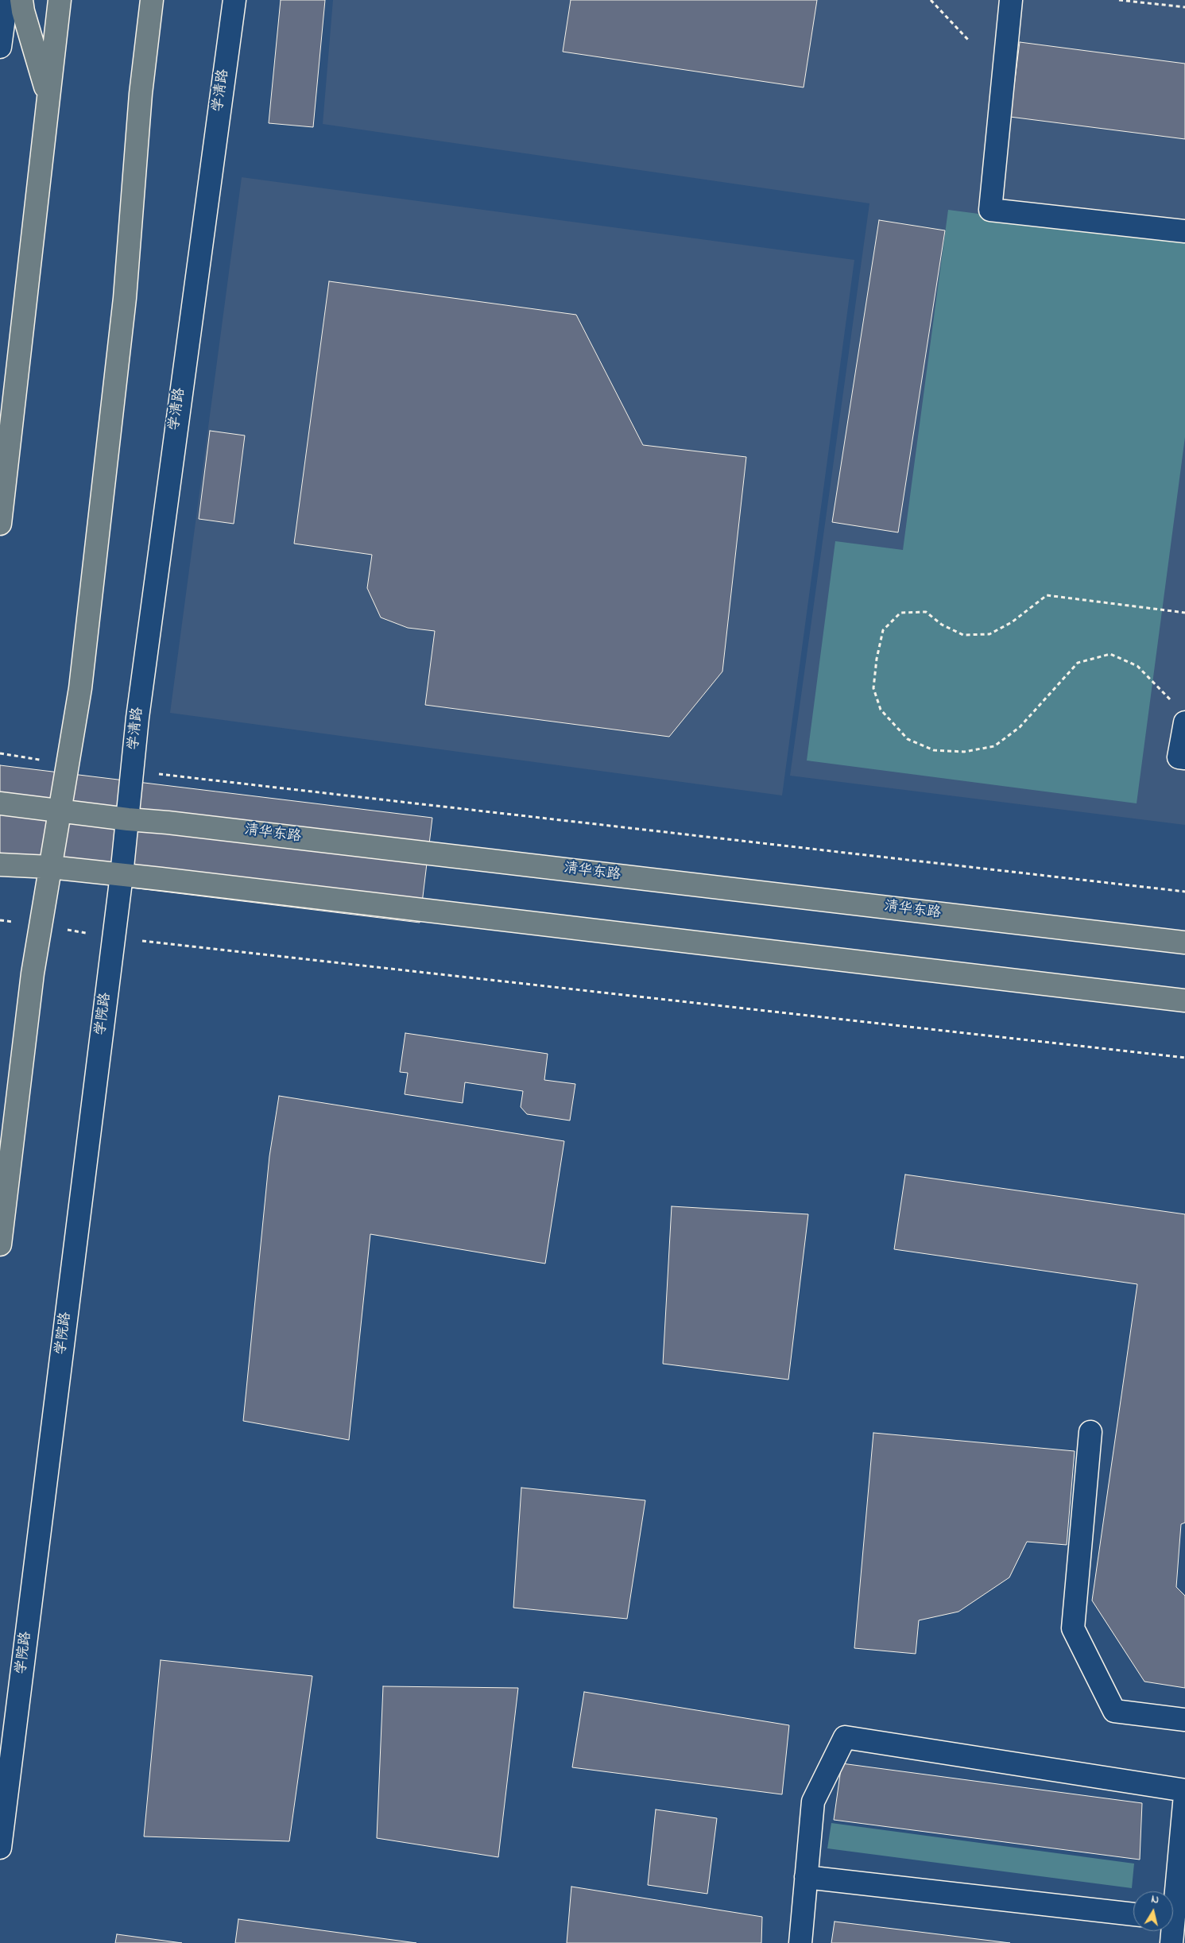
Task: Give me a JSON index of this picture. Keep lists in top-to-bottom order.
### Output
{
  "streets": {
    "main road": ["清华东路"],
    "street": ["学清路", "学院路"]
  },
  "crossings": [
    ["学清路", "清华东路"],
    ["学清路", "学院路"],
    ["清华东路", "学院路"]
  ],
  "north": "top"
}
